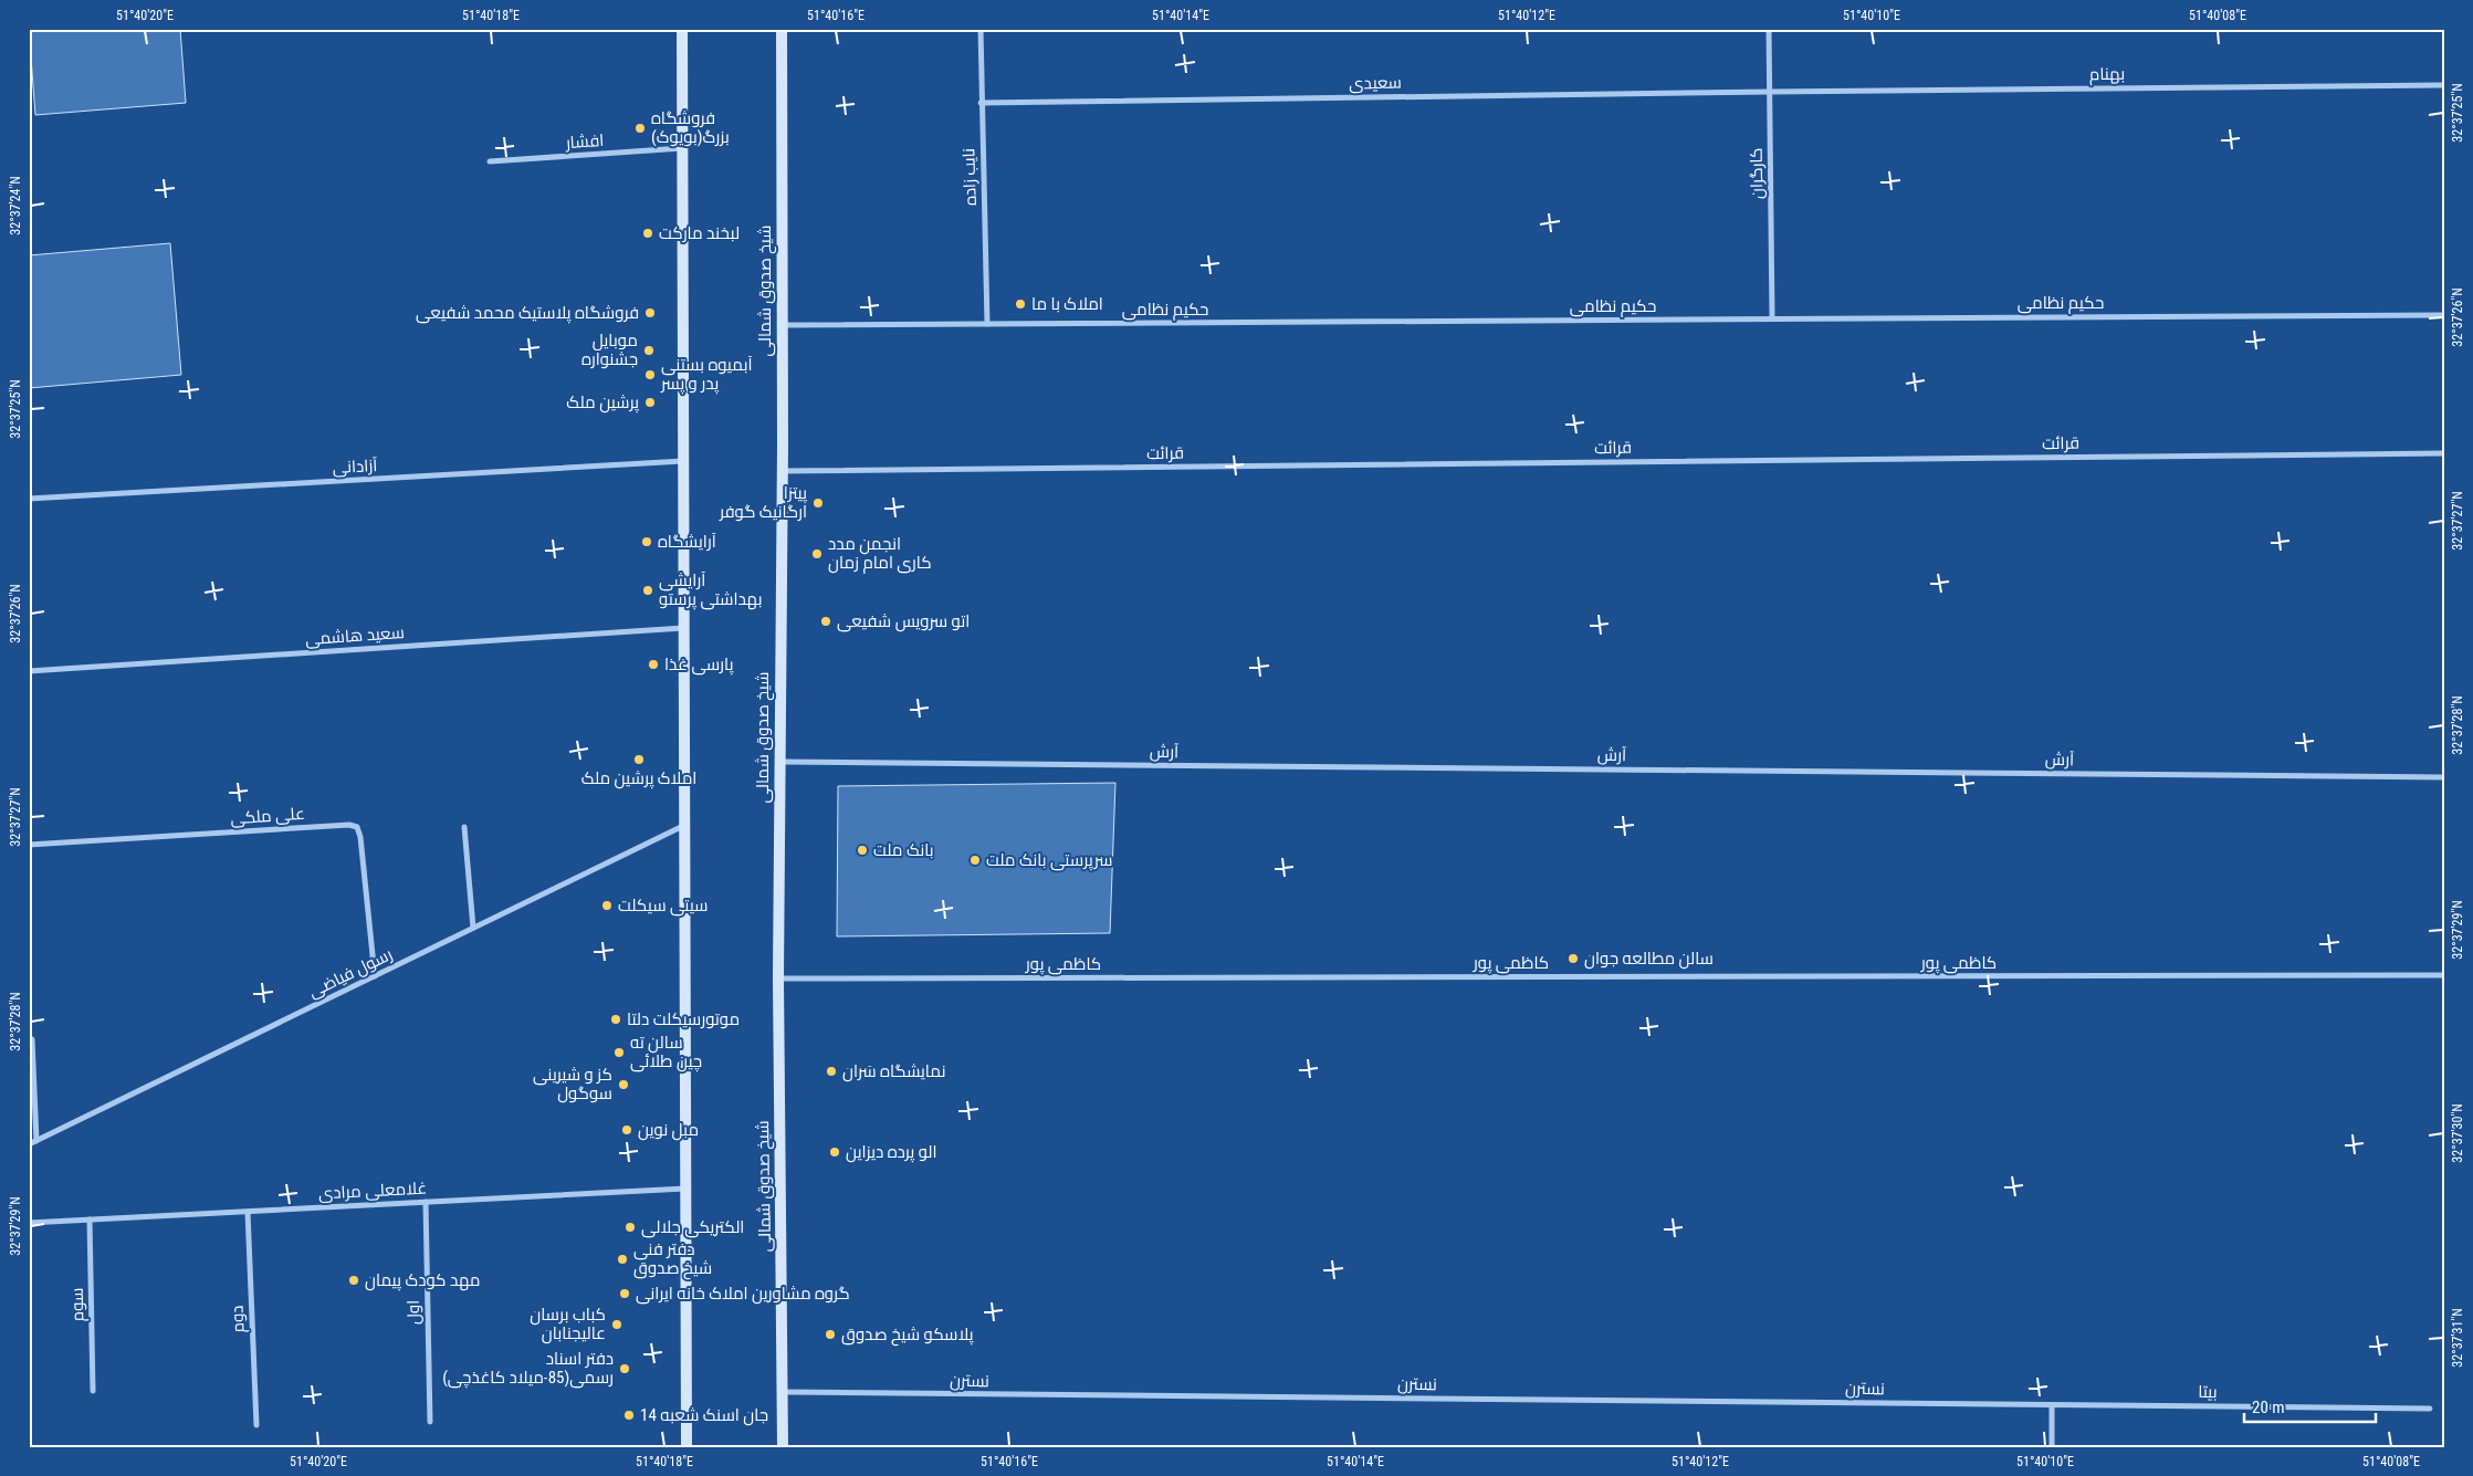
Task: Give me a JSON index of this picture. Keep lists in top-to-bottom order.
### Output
{
  "streets": {
    "main road": ["شیخ صدوق شمالی"],
    "street": [
      "بهنام",
      "سعیدی",
      "افشار",
      "کارگران",
      "نایب زاده",
      "حکیم نظامی",
      "قرائت",
      "آزادانی",
      "سعید هاشمی",
      "آرش",
      "علی ملکی",
      "کاظمی پور",
      "رسول فیاضی",
      "غلامعلی مرادی",
      "سوم",
      "اول",
      "دوم",
      "نسترن",
      "بیتا"
    ]
  },
  "crossings": [
    ["بهنام", "سعیدی"],
    ["بهنام", "کارگران"],
    ["سعیدی", "کارگران"],
    ["سعیدی", "نایب زاده"],
    ["کارگران", "حکیم نظامی"],
    ["نایب زاده", "حکیم نظامی"],
    ["شیخ صدوق شمالی", "حکیم نظامی"],
    ["شیخ صدوق شمالی", "قرائت"],
    ["شیخ صدوق شمالی", "آرش"],
    ["شیخ صدوق شمالی", "کاظمی پور"],
    ["شیخ صدوق شمالی", "نسترن"],
    ["علی ملکی", "رسول فیاضی"],
    ["غلامعلی مرادی", "سوم"],
    ["غلامعلی مرادی", "اول"],
    ["غلامعلی مرادی", "دوم"],
    ["نسترن", "بیتا"]
  ],
  "places": [
    "فروشگاه بزرگ(بویوک)",
    "لبخند مارکت",
    "املاک با ما",
    "فروشگاه پلاستیک محمد شفیعی",
    "موبایل جشنواره",
    "آبمیوه بستنی پدر و پسر",
    "پرشین ملک",
    "پیتزا ارگانیک گوفر",
    "آرایشگاه",
    "انجمن مدد کاری امام زمان",
    "آرایشی بهداشتی پرستو",
    "اتو سرویس شفیعی",
    "پارسی غذا",
    "املاک پرشین ملک",
    "بانک ملت",
    "سرپرستی بانک ملت",
    "سیتی سیکلت",
    "سالن مطالعه جوان",
    "موتورسیکلت دلتا",
    "سالن ته چین طلائی",
    "نمایشگاه سَران",
    "کز و شیرینی سوگول",
    "مبل نوین",
    "الو پرده دیزاین",
    "الکتریکی جلالی",
    "دفتر فنی شیخ صدوق",
    "مهد کودک پیمان",
    "گروه مشاورین املاک خانه ایرانی",
    "کباب برسان عالیجنابان",
    "پلاسکو شیخ صدوق",
    "دفتر اسناد رسمی(85-میلاد کاغذچی)",
    "جان اسنک شعبه 14"
  ],
  "scale_bar": "20 m",
  "coordinates": [
    "51°40'20\"E",
    "51°40'18\"E",
    "51°40'16\"E",
    "51°40'14\"E",
    "51°40'12\"E",
    "51°40'10\"E",
    "51°40'08\"E",
    "32°37'25\"N",
    "32°37'24\"N",
    "32°37'26\"N",
    "32°37'27\"N",
    "32°37'28\"N",
    "32°37'29\"N",
    "32°37'30\"N",
    "32°37'31\"N"
  ]
}
